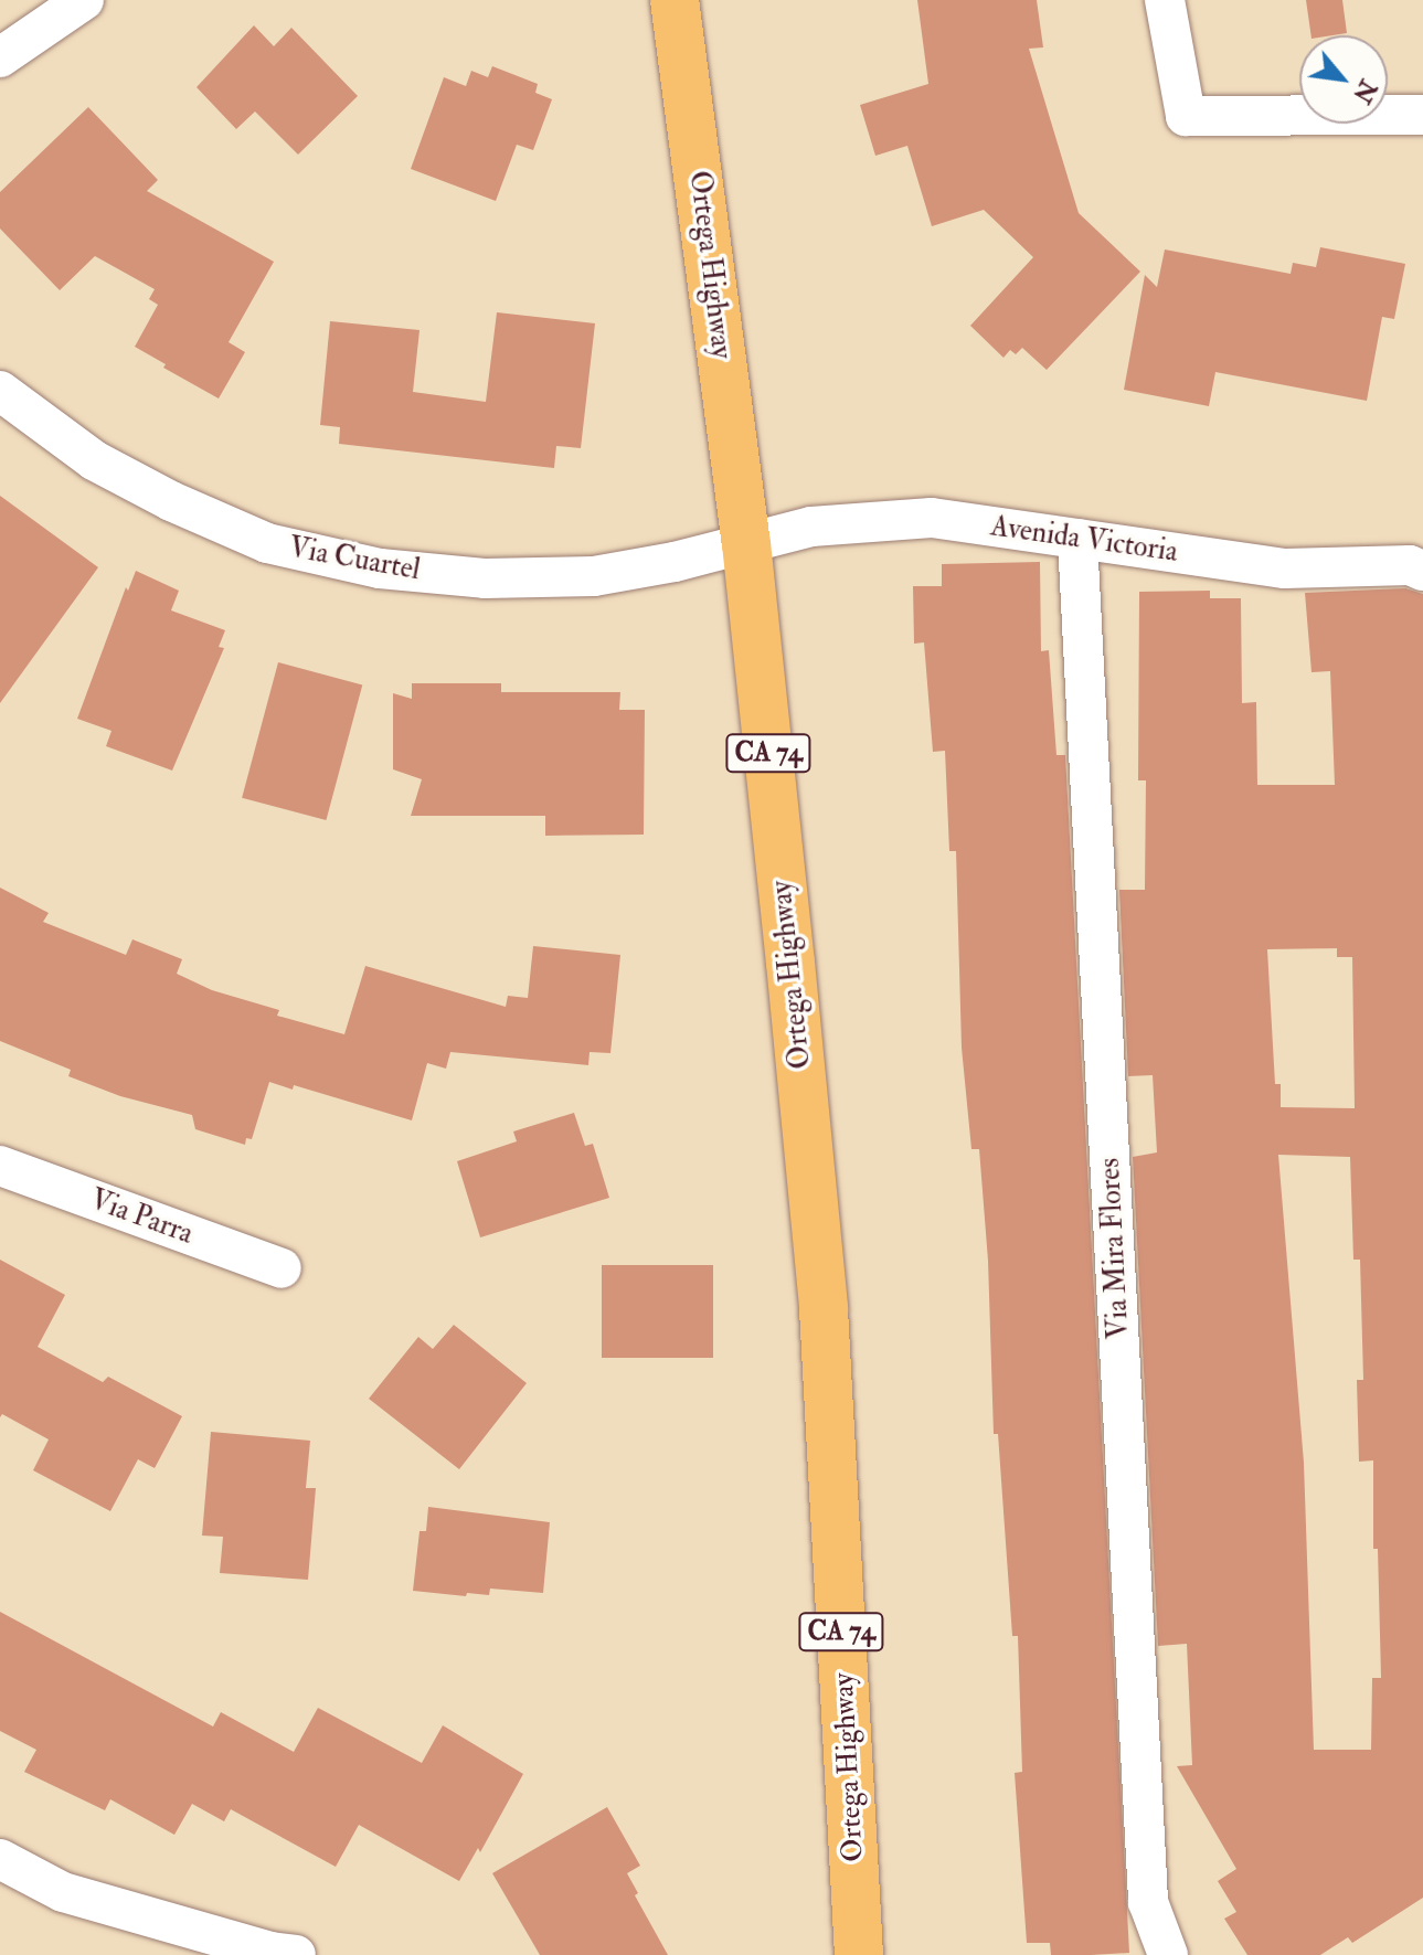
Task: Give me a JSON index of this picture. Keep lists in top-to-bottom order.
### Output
{
  "streets": {
    "main road": ["Ortega Highway", "CA 74"],
    "street": [
      "Avenida Victoria",
      "Via Cuartel",
      "Via Parra",
      "Via Mira Flores"
    ]
  },
  "crossings": [
    ["Ortega Highway", "Avenida Victoria"],
    ["Ortega Highway", "Via Cuartel"],
    ["Avenida Victoria", "Via Cuartel"],
    ["Avenida Victoria", "Via Mira Flores"]
  ],
  "north": "bottom right"
}
